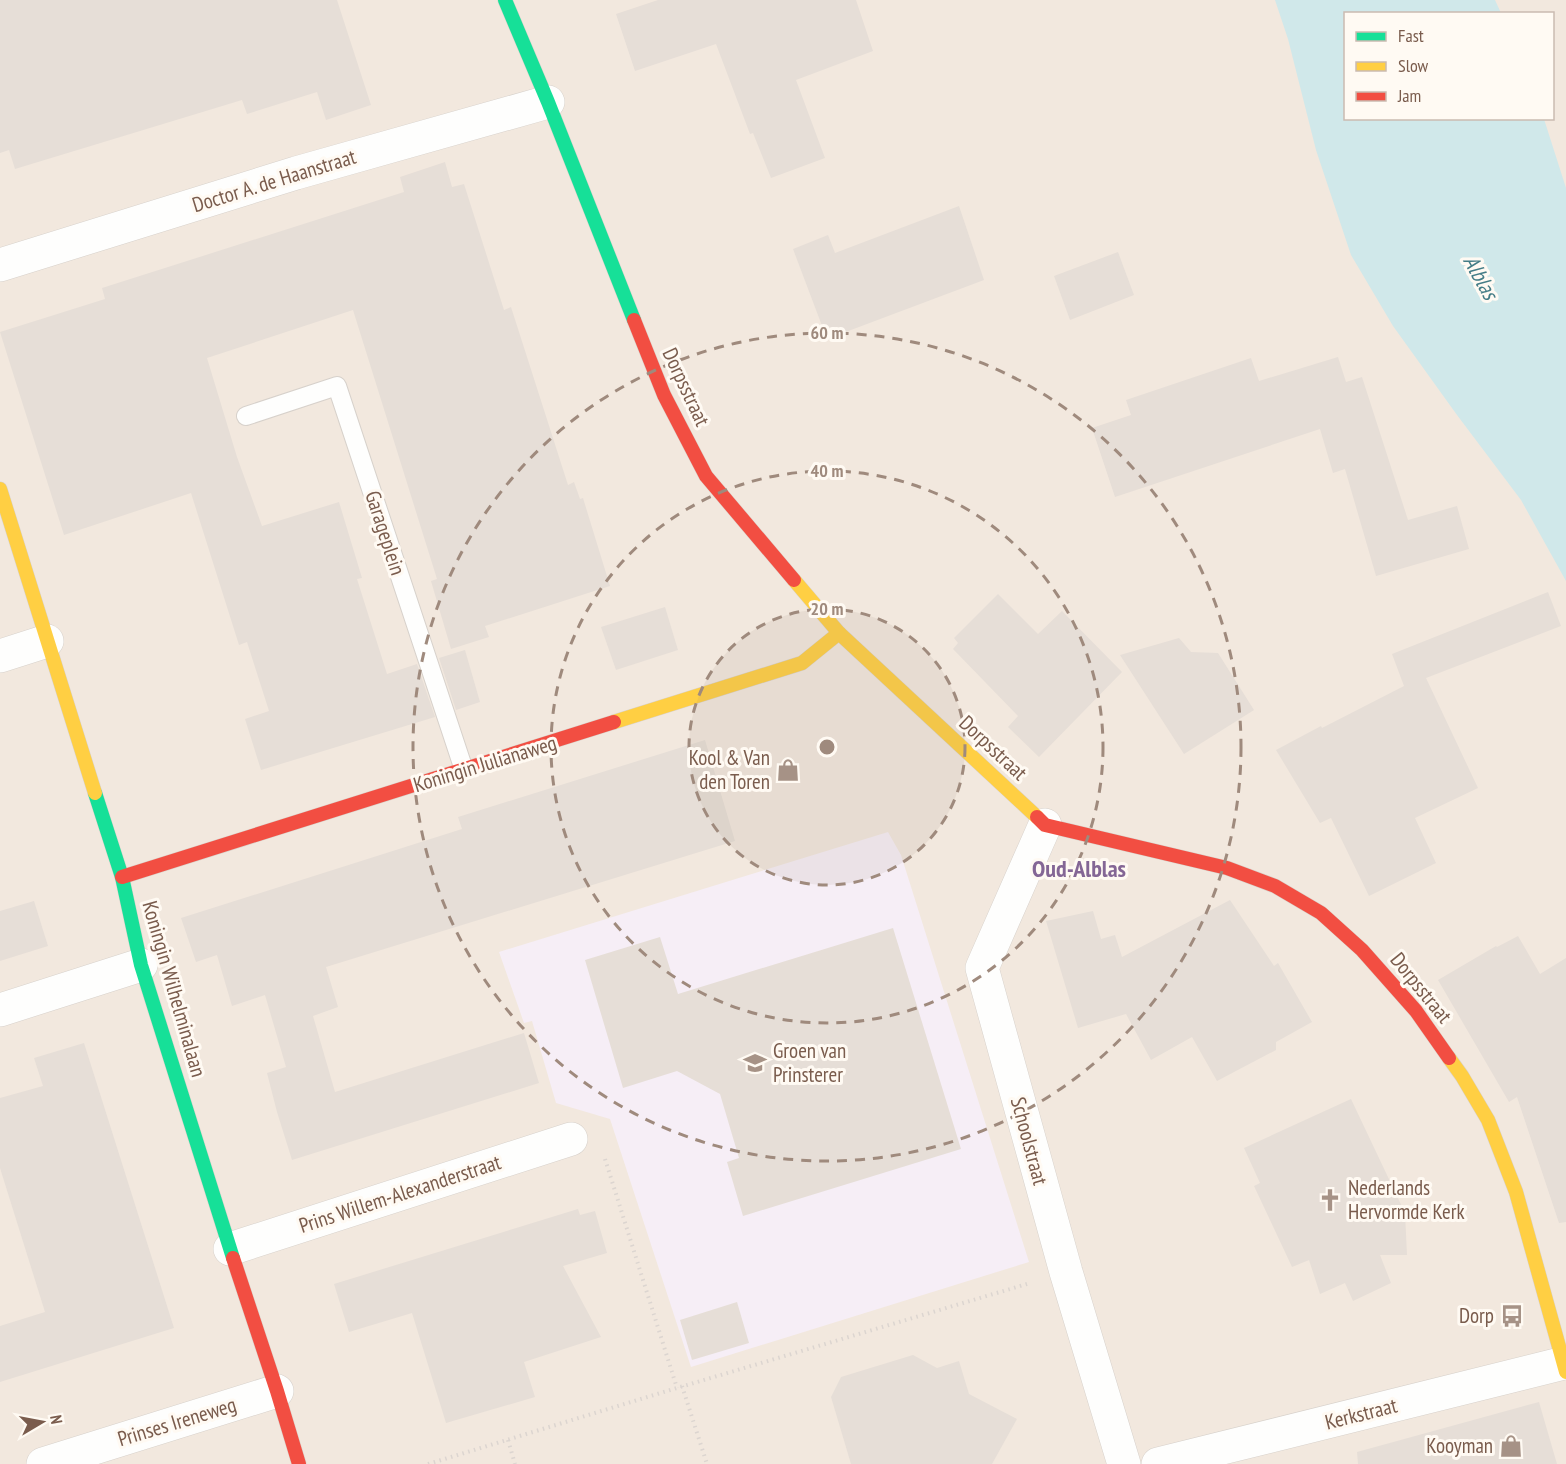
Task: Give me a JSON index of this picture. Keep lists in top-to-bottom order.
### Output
{
  "streets": {
    "street": [
      "Doctor A. de Haanstraat",
      "Dorpsstraat",
      "Koningin Julianaweg",
      "Koningin Wilhelminalaan",
      "Schoolstraat",
      "Prins Willem-Alexanderstraat",
      "Kerkstraat",
      "Prinses Ireneweg"
    ],
    "lane": ["Garageplein"]
  },
  "crossings": [
    ["Doctor A. de Haanstraat", "Dorpsstraat"],
    ["Dorpsstraat", "Koningin Julianaweg"],
    ["Dorpsstraat", "Schoolstraat"],
    ["Dorpsstraat", "Kerkstraat"],
    ["Garageplein", "Koningin Julianaweg"],
    ["Koningin Julianaweg", "Koningin Wilhelminalaan"],
    ["Koningin Wilhelminalaan", "Prins Willem-Alexanderstraat"],
    ["Koningin Wilhelminalaan", "Prinses Ireneweg"]
  ],
  "districts": ["Oud-Alblas"],
  "water": ["Alblas"],
  "places": {
    "shop": ["Kool & Van den Toren", "Kooyman"],
    "school or university": ["Groen van Prinsterer"],
    "church": ["Nederlands Hervormde Kerk"],
    "bus stop": ["Dorp"]
  },
  "legend": ["Fast", "Slow", "Jam"],
  "north": "right",
  "rings": ["60 m", "40 m", "20 m"]
}
